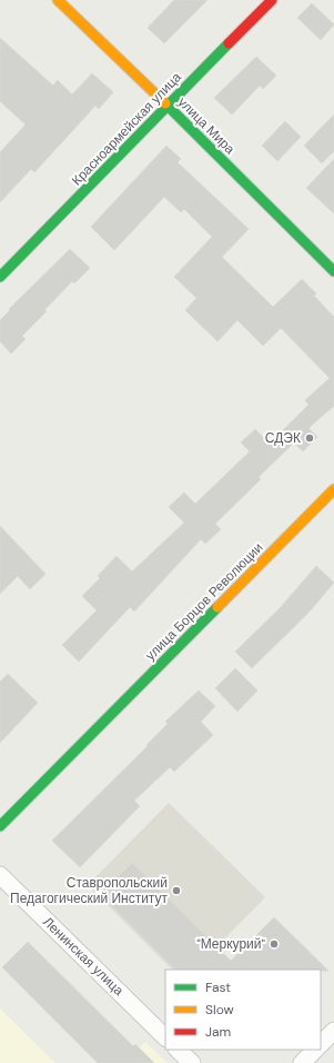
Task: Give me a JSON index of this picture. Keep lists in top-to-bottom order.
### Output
{
  "streets": {
    "street": [
      "улица Мира",
      "Красноармейская улица",
      "улица Борцов Революции",
      "Ленинская улица"
    ]
  },
  "crossings": [
    ["улица Мира", "Красноармейская улица"]
  ],
  "places": ["СДЭК", "Ставропольский Педагогический Институт", "\"Меркурий\""],
  "legend": ["Fast", "Slow", "Jam"]
}
